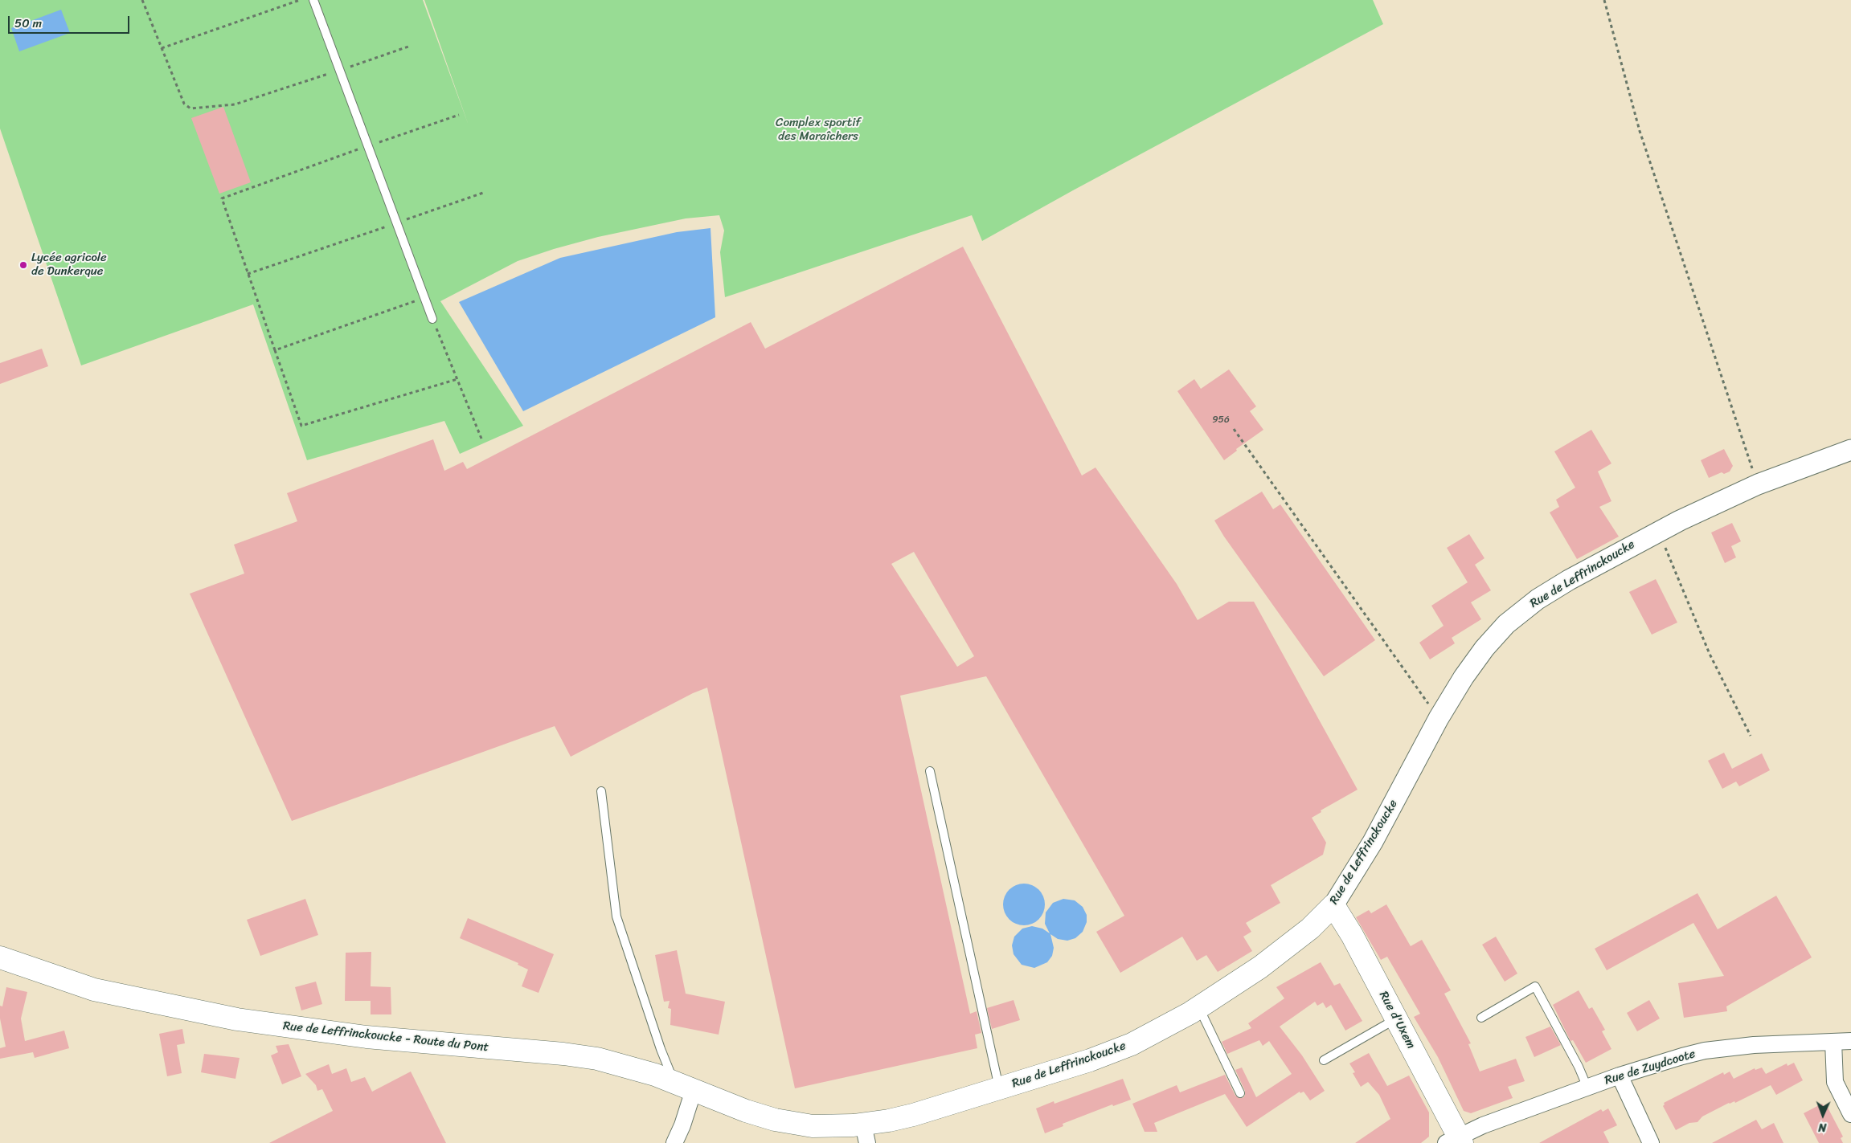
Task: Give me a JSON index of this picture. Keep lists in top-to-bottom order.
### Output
{
  "streets": {
    "main road": ["Rue de Leffrinckoucke", "Rue d'Uxem", "Rue de Leffrinckoucke - Route du Pont"],
    "street": ["Rue de Zuydcoote"]
  },
  "crossings": [
    ["Rue de Leffrinckoucke", "Rue d'Uxem"],
    ["Rue de Leffrinckoucke", "Rue de Leffrinckoucke - Route du Pont"],
    ["Rue d'Uxem", "Rue de Zuydcoote"]
  ],
  "parks": ["Complex sportif des Maraîchers"],
  "places": ["Lycée agricole de Dunkerque"],
  "house_numbers": ["956"],
  "scale_bar": "50 m",
  "north": "bottom"
}
